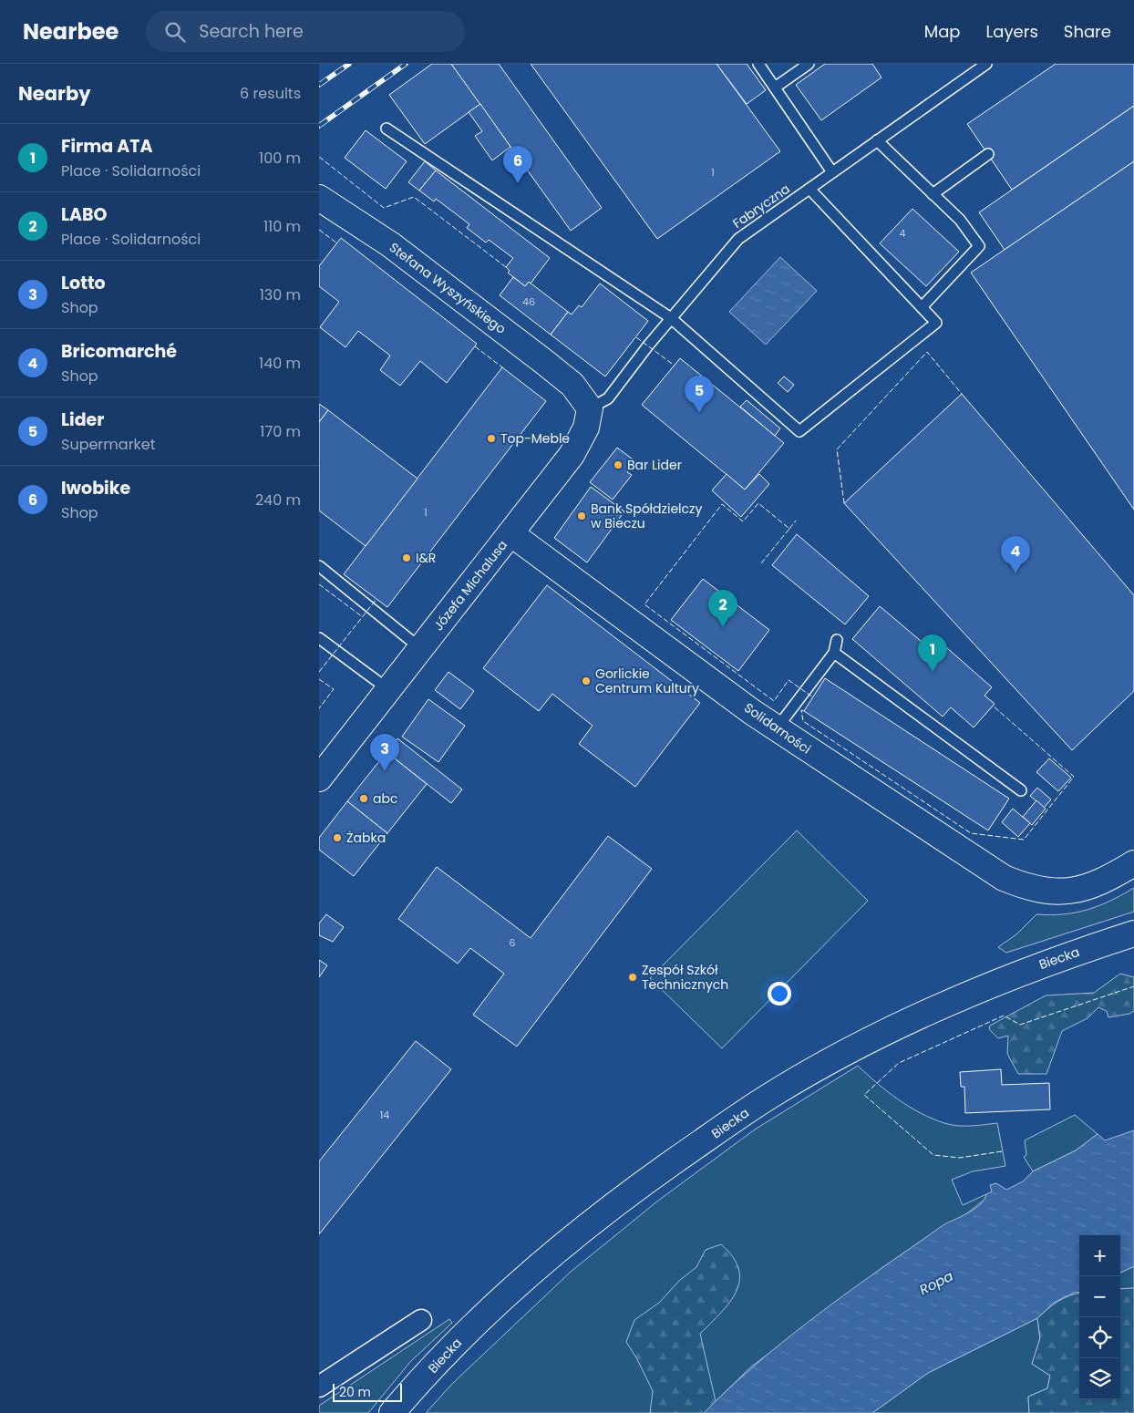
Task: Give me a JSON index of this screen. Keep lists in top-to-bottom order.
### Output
{
  "streets": {
    "street": [
      "Stefana Wyszyńskiego",
      "Józefa Michalusa",
      "Solidarności",
      "Biecka"
    ],
    "lane": ["Fabryczna"]
  },
  "crossings": [
    ["Fabryczna", "Stefana Wyszyńskiego"],
    ["Fabryczna", "Józefa Michalusa"],
    ["Stefana Wyszyńskiego", "Józefa Michalusa"],
    ["Józefa Michalusa", "Solidarności"]
  ],
  "water": ["Ropa"],
  "places": [
    "Top-Meble",
    "Bar Lider",
    "Bank Spółdzielczy w Bieczu",
    "I&R",
    "Gorlickie Centrum Kultury",
    "abc",
    "Żabka",
    "Zespół Szkół Technicznych"
  ],
  "house_numbers": [
    "1",
    "4",
    "46",
    "1",
    "6",
    "14"
  ],
  "scale_bar": "20 m",
  "page": {
    "header": "Nearbee",
    "search": "Search here",
    "nav": ["Map", "Layers", "Share"],
    "heading": ["Nearby", "6 results"],
    "list": [
      {
        "mark": "1",
        "name": "Firma ATA",
        "note": "Place · Solidarności",
        "value": "100 m"
      },
      {
        "mark": "2",
        "name": "LABO",
        "note": "Place · Solidarności",
        "value": "110 m"
      },
      {
        "mark": "3",
        "name": "Lotto",
        "note": "Shop",
        "value": "130 m"
      },
      {
        "mark": "4",
        "name": "Bricomarché",
        "note": "Shop",
        "value": "140 m"
      },
      {
        "mark": "5",
        "name": "Lider",
        "note": "Supermarket",
        "value": "170 m"
      },
      {
        "mark": "6",
        "name": "Iwobike",
        "note": "Shop",
        "value": "240 m"
      }
    ],
    "pins": [
      "6",
      "5",
      "4",
      "2",
      "1",
      "3"
    ],
    "map_buttons": ["+", "−"],
    "scale": "20 m"
  }
}
